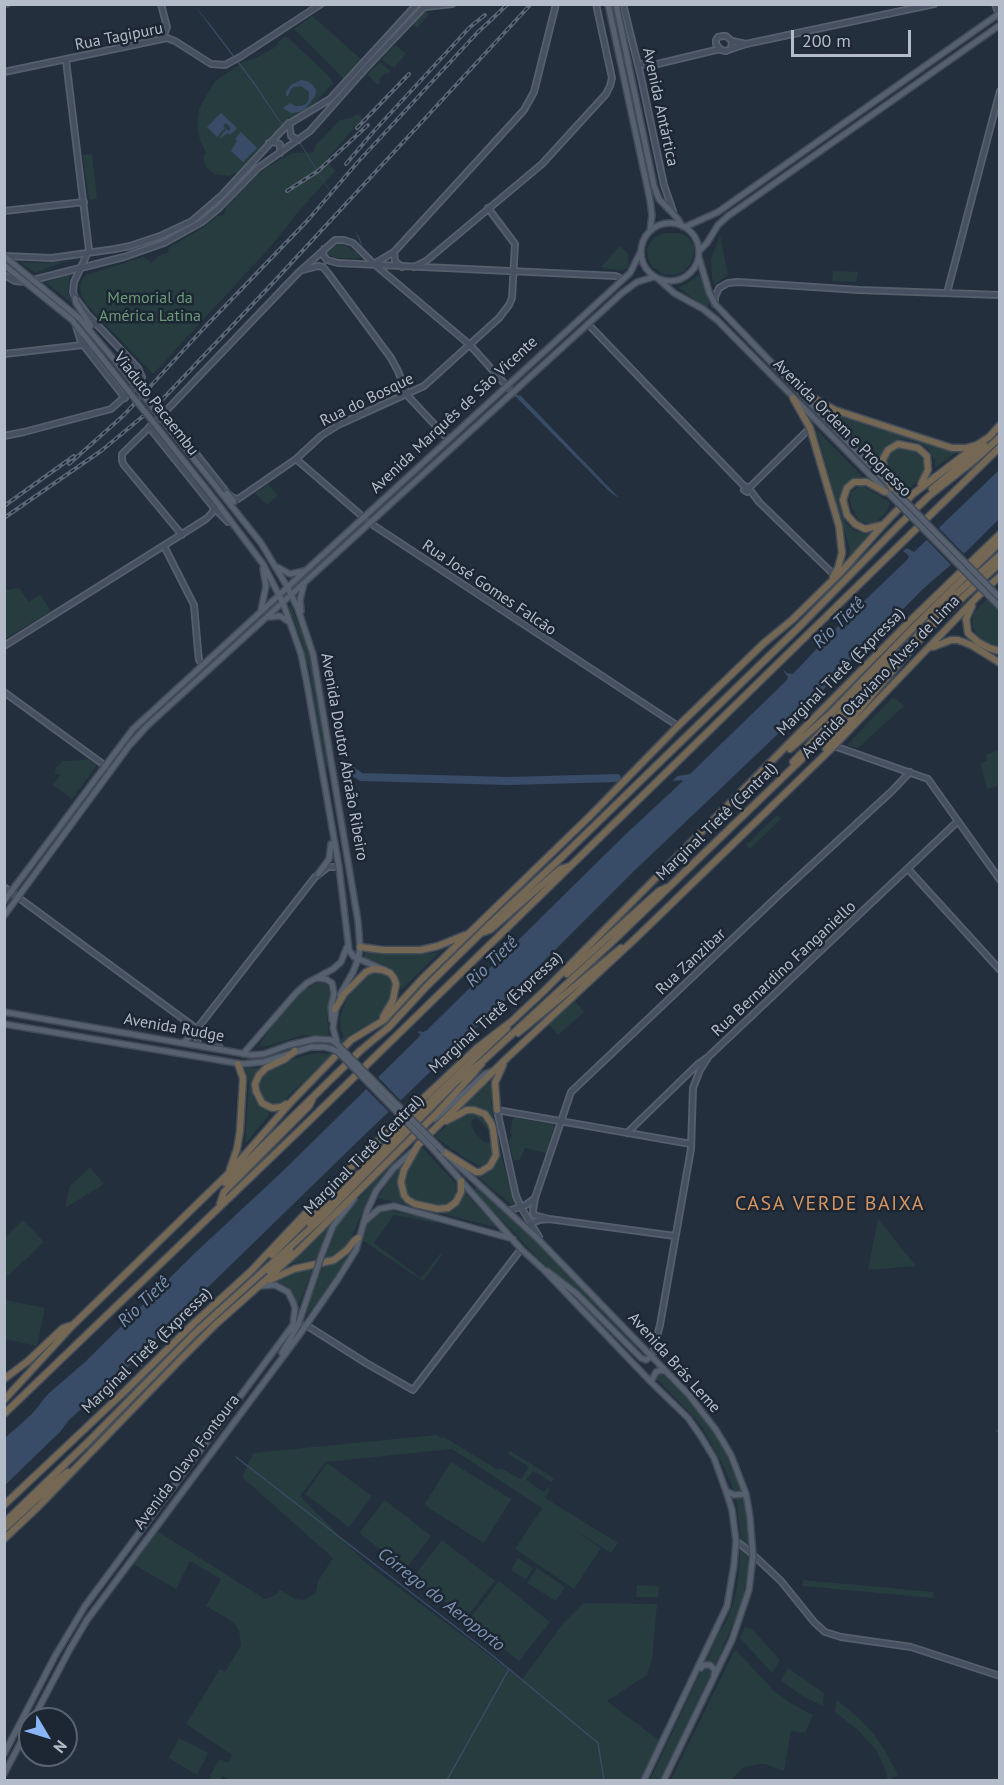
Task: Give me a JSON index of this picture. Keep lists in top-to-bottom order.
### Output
{
  "streets": {
    "highway": ["Marginal Tietê (Expressa)", "Avenida Otaviano Alves de Lima", "Marginal Tietê (Central)"],
    "main road": [
      "Avenida Antártica",
      "Viaduto Pacaembu",
      "Avenida Marquês de São Vicente",
      "Avenida Ordem e Progresso",
      "Avenida Doutor Abraão Ribeiro",
      "Avenida Rudge",
      "Avenida Brás Leme",
      "Avenida Olavo Fontoura"
    ],
    "street": [
      "Rua Tagipuru",
      "Rua do Bosque",
      "Rua José Gomes Falcão",
      "Rua Zanzibar",
      "Rua Bernardino Fanganiello"
    ]
  },
  "crossings": [
    ["Avenida Antártica", "Avenida Marquês de São Vicente"],
    ["Avenida Antártica", "Avenida Ordem e Progresso"],
    ["Rua do Bosque", "Viaduto Pacaembu"],
    ["Rua do Bosque", "Rua José Gomes Falcão"],
    ["Rua do Bosque", "Avenida Doutor Abraão Ribeiro"],
    ["Viaduto Pacaembu", "Avenida Doutor Abraão Ribeiro"],
    ["Avenida Marquês de São Vicente", "Avenida Ordem e Progresso"],
    ["Avenida Marquês de São Vicente", "Rua José Gomes Falcão"],
    ["Avenida Marquês de São Vicente", "Avenida Doutor Abraão Ribeiro"],
    ["Avenida Doutor Abraão Ribeiro", "Avenida Rudge"],
    ["Avenida Doutor Abraão Ribeiro", "Avenida Brás Leme"],
    ["Avenida Rudge", "Avenida Brás Leme"]
  ],
  "districts": ["CASA VERDE BAIXA"],
  "water": ["Rio Tietê", "Córrego do Aeroporto"],
  "parks": ["Memorial da América Latina"],
  "scale_bar": "200 m",
  "north": "bottom right"
}
